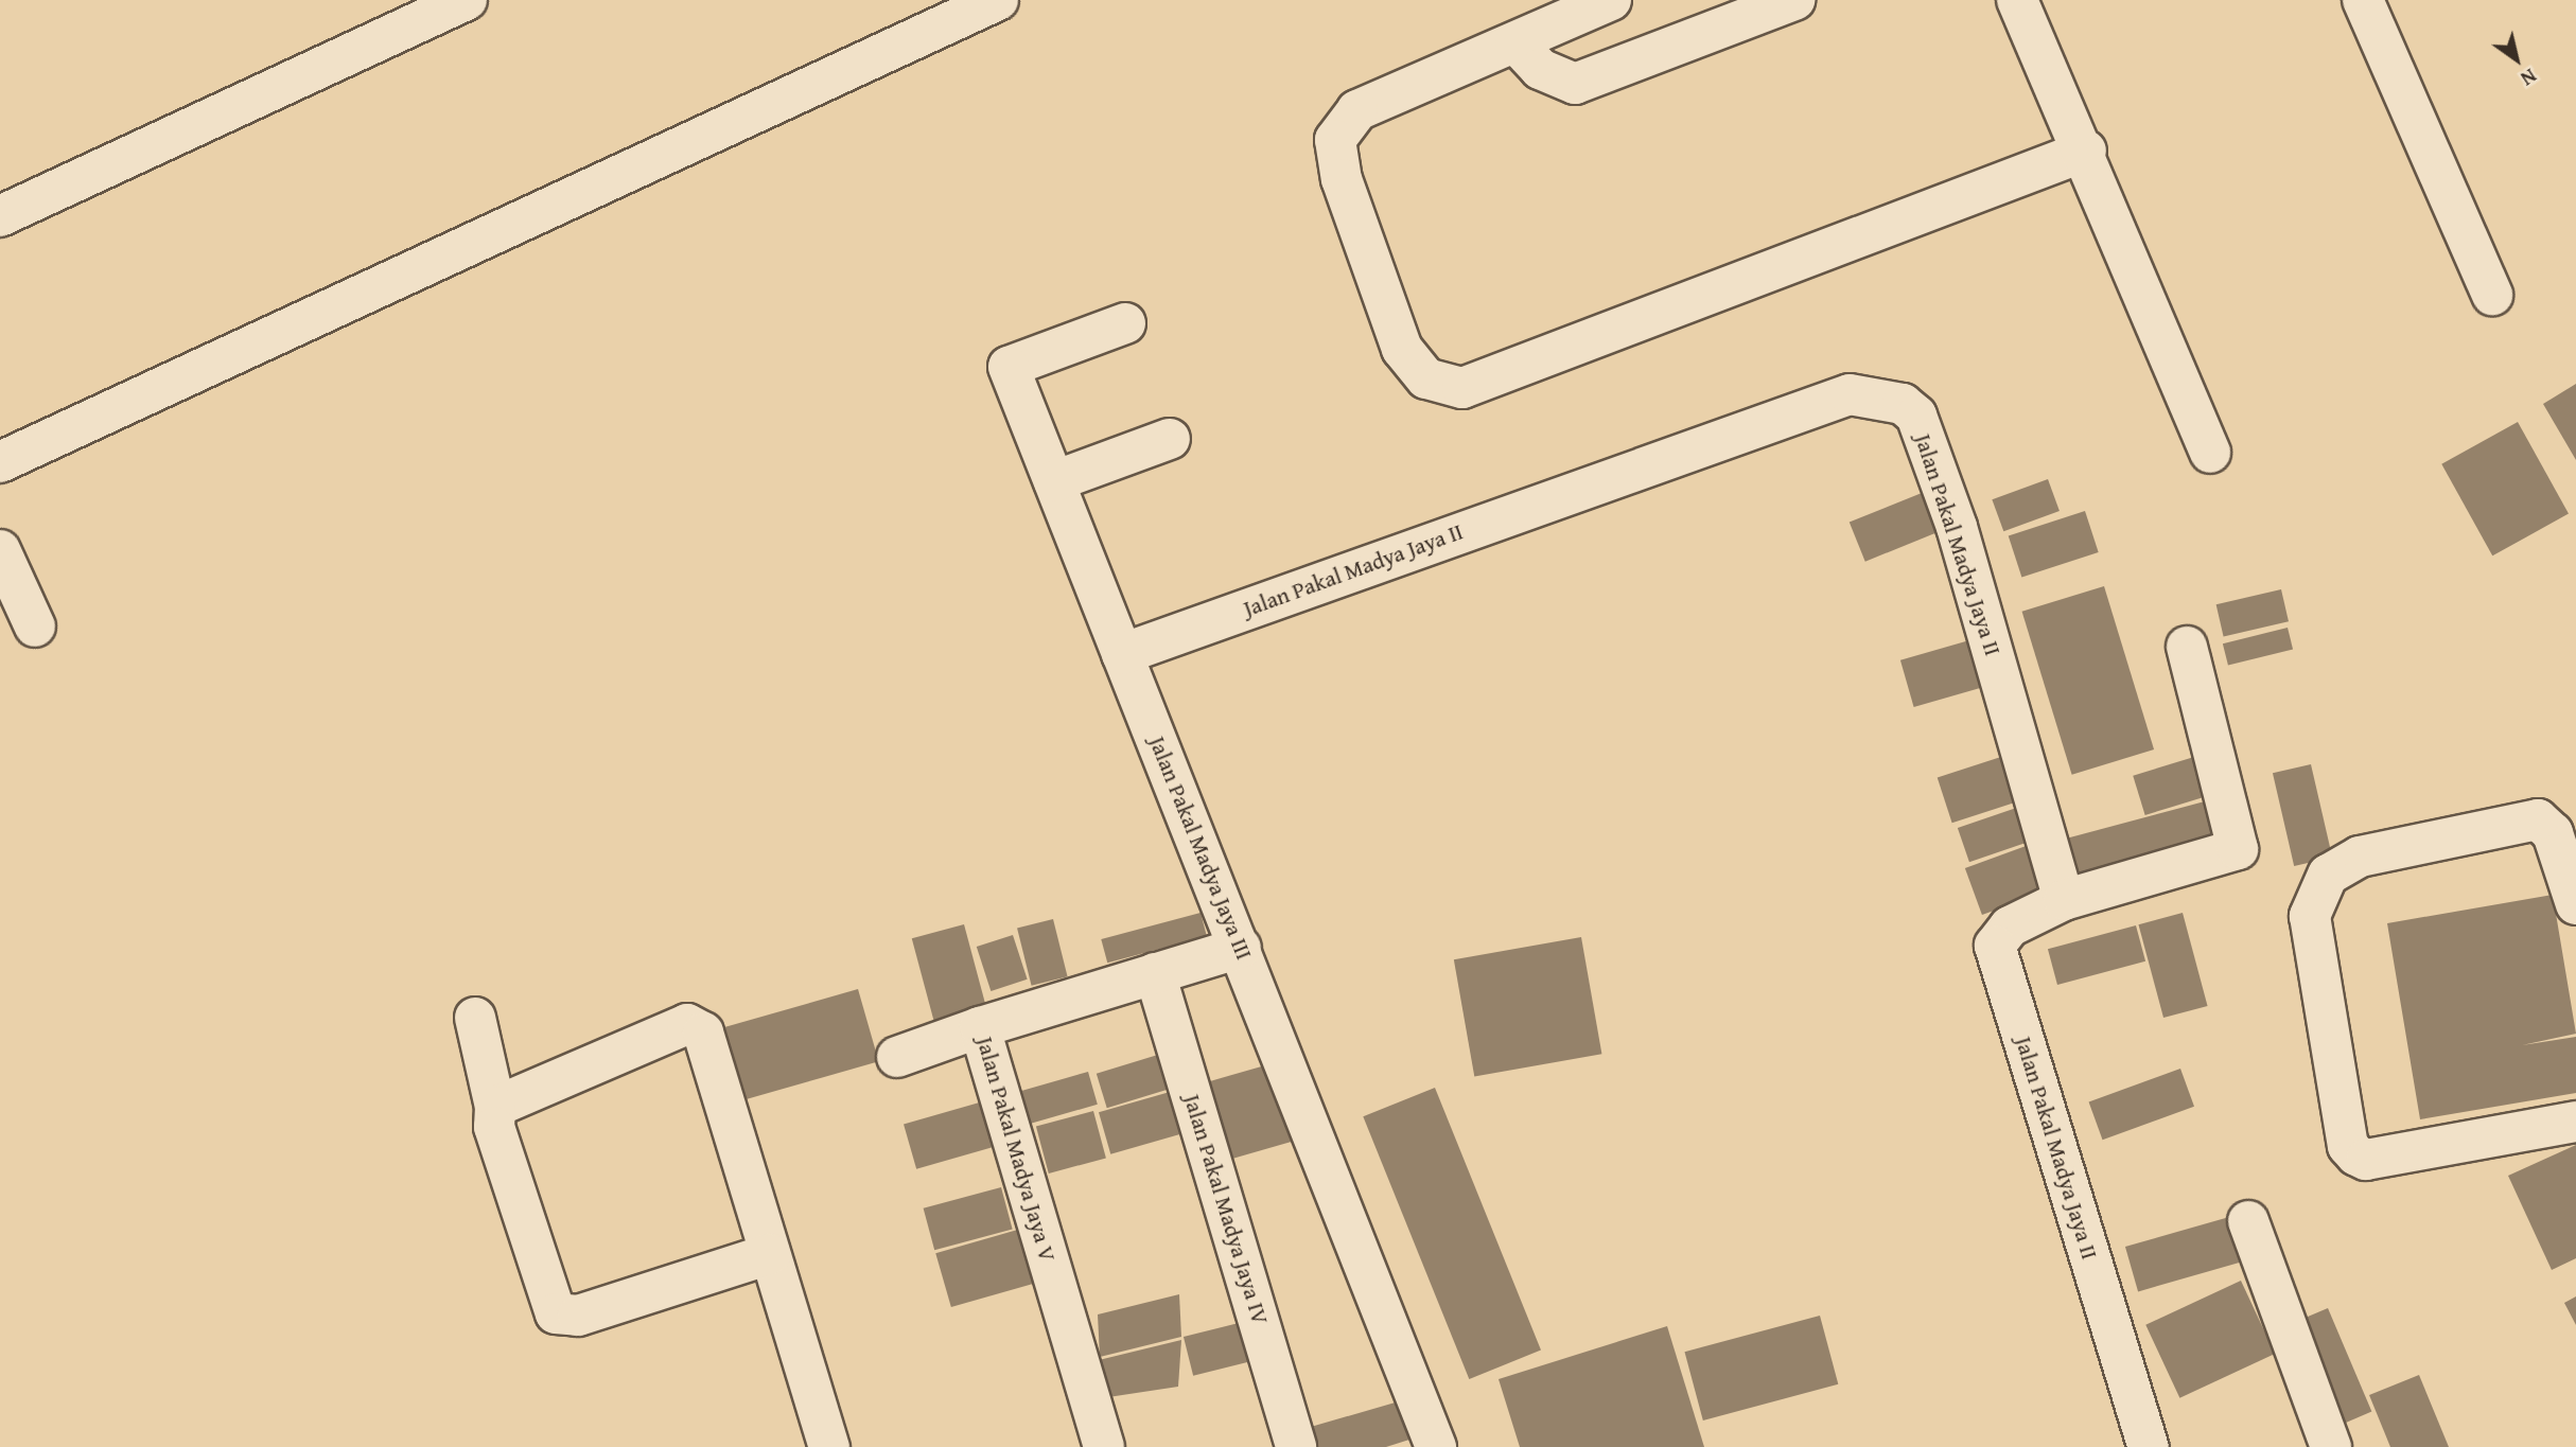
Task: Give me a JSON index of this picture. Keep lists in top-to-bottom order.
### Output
{
  "streets": {
    "street": [
      "Jalan Pakal Madya Jaya II",
      "Jalan Pakal Madya Jaya III",
      "Jalan Pakal Madya Jaya V",
      "Jalan Pakal Madya Jaya IV"
    ]
  },
  "crossings": [
    ["Jalan Pakal Madya Jaya II", "Jalan Pakal Madya Jaya III"],
    ["Jalan Pakal Madya Jaya III", "Jalan Pakal Madya Jaya V"],
    ["Jalan Pakal Madya Jaya V", "Jalan Pakal Madya Jaya IV"]
  ],
  "north": "bottom right"
}
